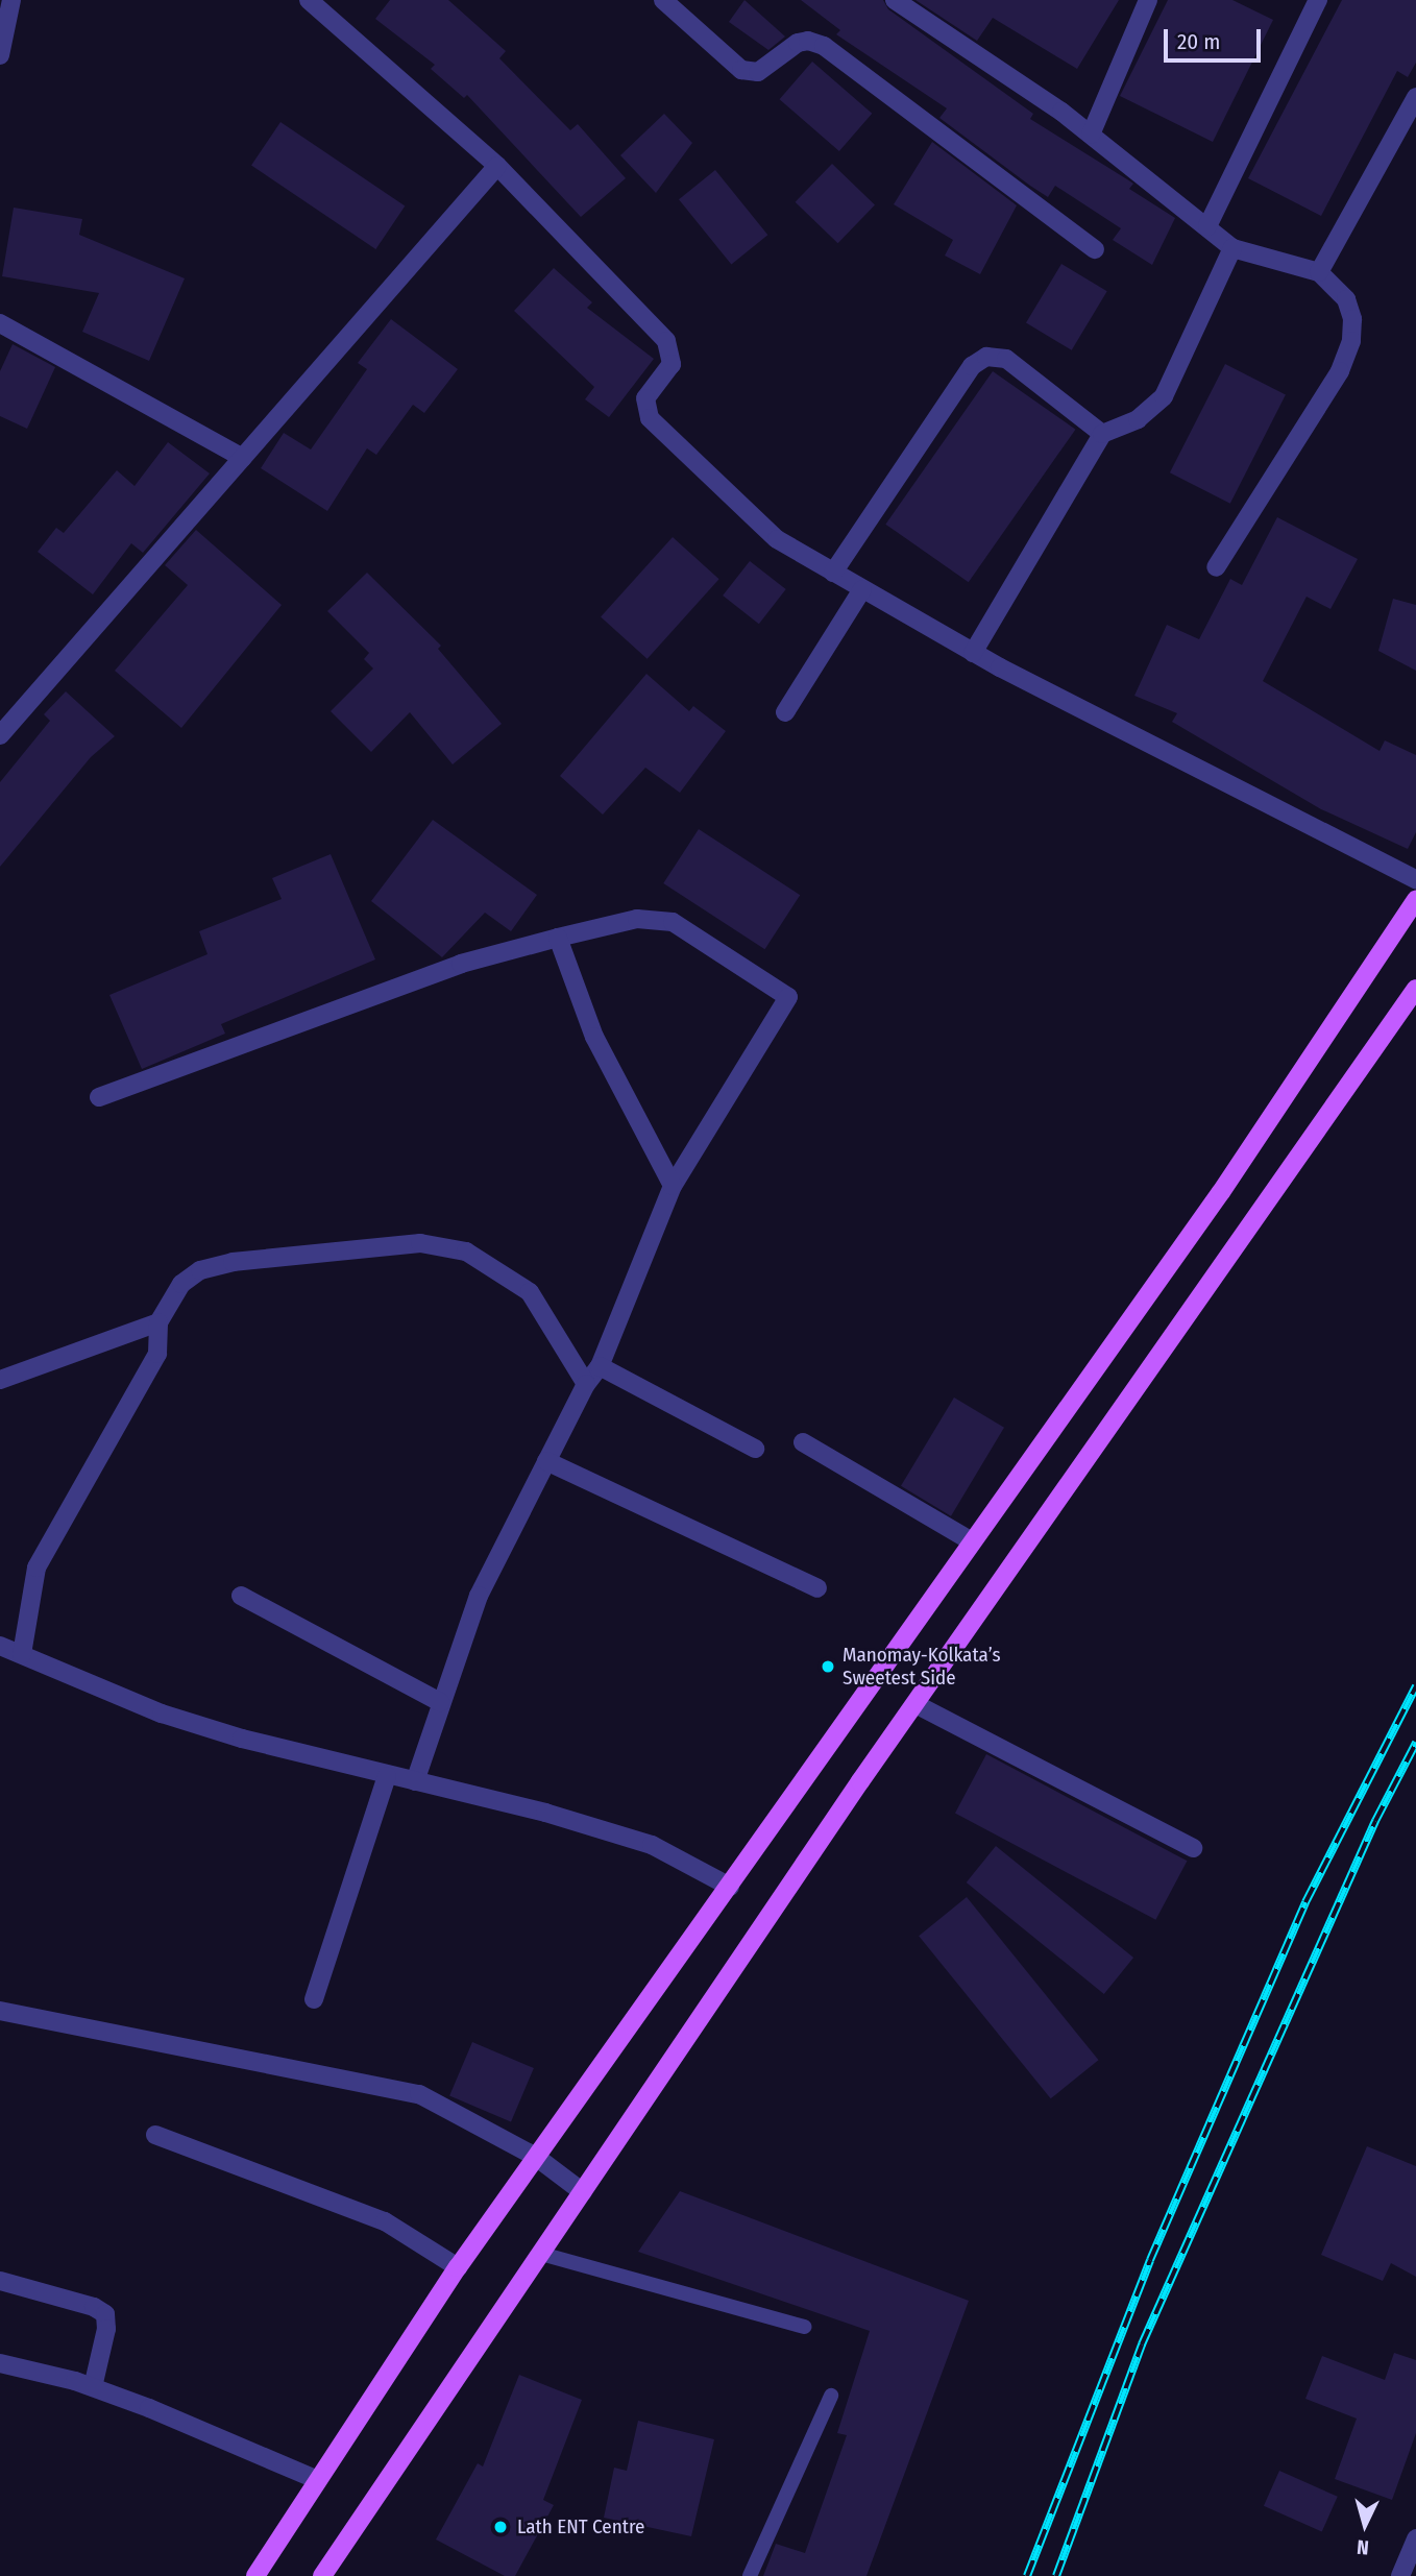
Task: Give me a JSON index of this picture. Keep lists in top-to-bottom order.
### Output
{
  "places": ["Manomay-Kolkata’s Sweetest Side", "Lath ENT Centre"],
  "scale_bar": "20 m",
  "north": "bottom"
}
